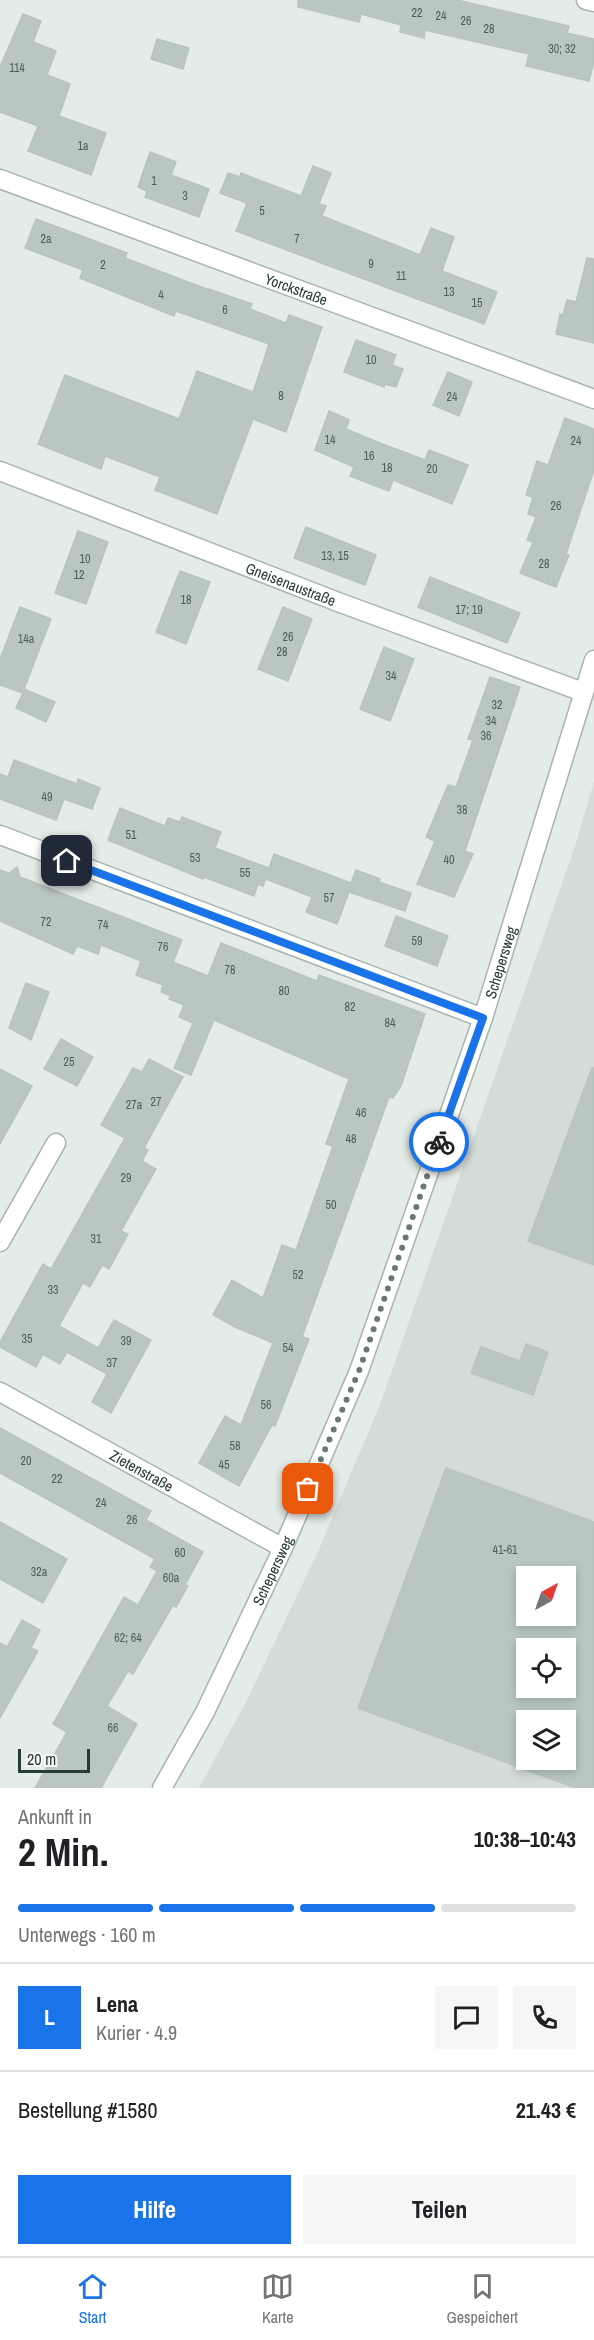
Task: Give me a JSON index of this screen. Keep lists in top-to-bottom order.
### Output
{
  "streets": {
    "street": [
      "Yorckstraße",
      "Gneisenaustraße",
      "Schepersweg",
      "Zietenstraße"
    ]
  },
  "crossings": [
    ["Gneisenaustraße", "Schepersweg"],
    ["Schepersweg", "Zietenstraße"]
  ],
  "house_numbers": [
    "22",
    "24",
    "26",
    "28",
    "30; 32",
    "114",
    "1a",
    "1",
    "3",
    "5",
    "2a",
    "7",
    "9",
    "2",
    "11",
    "13",
    "4",
    "15",
    "6",
    "10",
    "8",
    "24",
    "14",
    "24",
    "16",
    "18",
    "20",
    "26",
    "13, 15",
    "10",
    "28",
    "12",
    "18",
    "17; 19",
    "26",
    "14a",
    "28",
    "34",
    "32",
    "34",
    "36",
    "49",
    "38",
    "51",
    "53",
    "40",
    "55",
    "57",
    "72",
    "74",
    "59",
    "76",
    "78",
    "80",
    "82",
    "84",
    "25",
    "27",
    "27a",
    "46",
    "48",
    "29",
    "50",
    "31",
    "52",
    "33",
    "35",
    "39",
    "54",
    "37",
    "56",
    "58",
    "20",
    "45",
    "22",
    "24",
    "26",
    "41-61",
    "60",
    "32a",
    "60a",
    "62; 64",
    "66"
  ],
  "scale_bar": "20 m",
  "north": "top right",
  "page": {
    "scale": "20 m",
    "heading": ["2 Min.", "Ankunft in", "10:38–10:43"],
    "panel": [
      "Lena",
      "Kurier · 4.9",
      "Bestellung #1580",
      "21.43 €"
    ],
    "bar": "Unterwegs · 160 m",
    "round": "L",
    "buttons": ["Hilfe", "Teilen"],
    "tabs": ["Start", "Karte", "Gespeichert"]
  }
}
